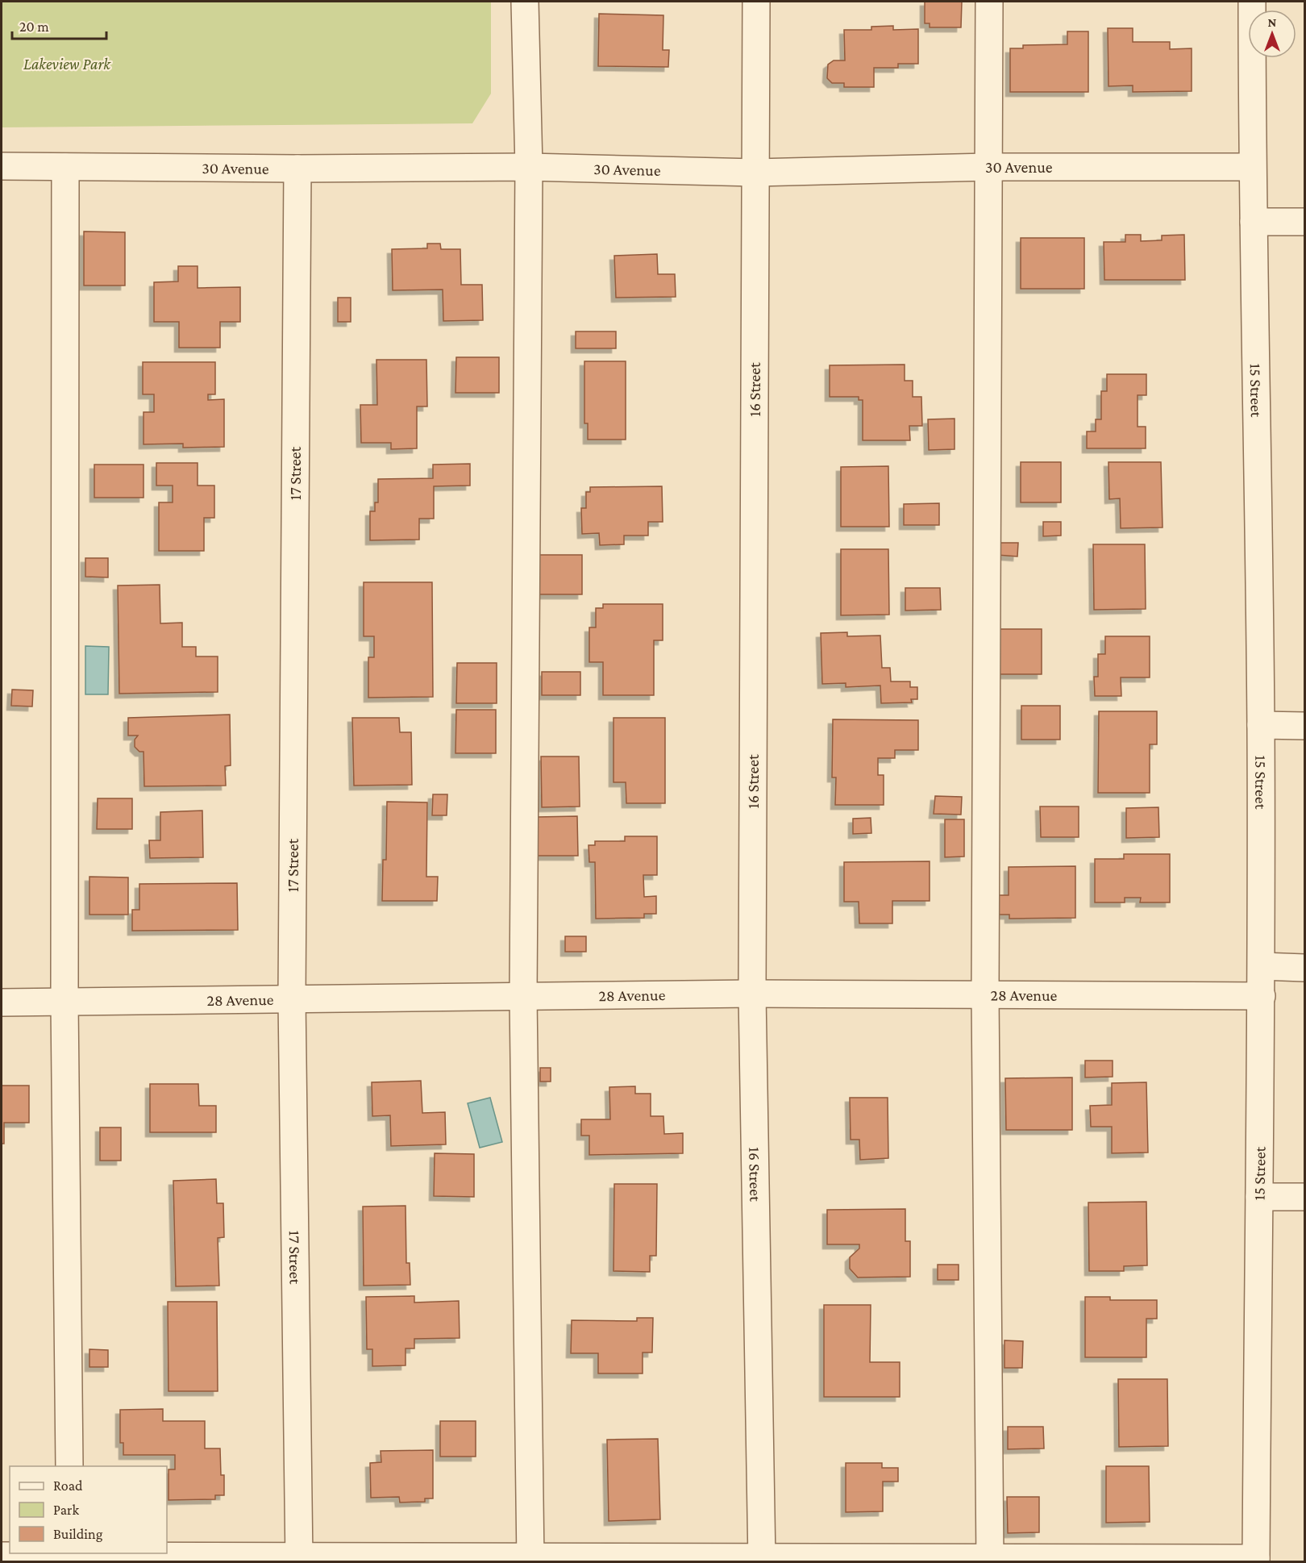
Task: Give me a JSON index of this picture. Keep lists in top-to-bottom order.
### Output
{
  "streets": {
    "street": [
      "30 Avenue",
      "16 Street",
      "15 Street",
      "17 Street",
      "28 Avenue"
    ]
  },
  "crossings": [
    ["30 Avenue", "16 Street"],
    ["30 Avenue", "15 Street"],
    ["30 Avenue", "17 Street"],
    ["16 Street", "28 Avenue"],
    ["15 Street", "28 Avenue"],
    ["17 Street", "28 Avenue"]
  ],
  "parks": ["Lakeview Park"],
  "legend": ["Road", "Park", "Building"],
  "scale_bar": "20 m",
  "north": "top"
}
